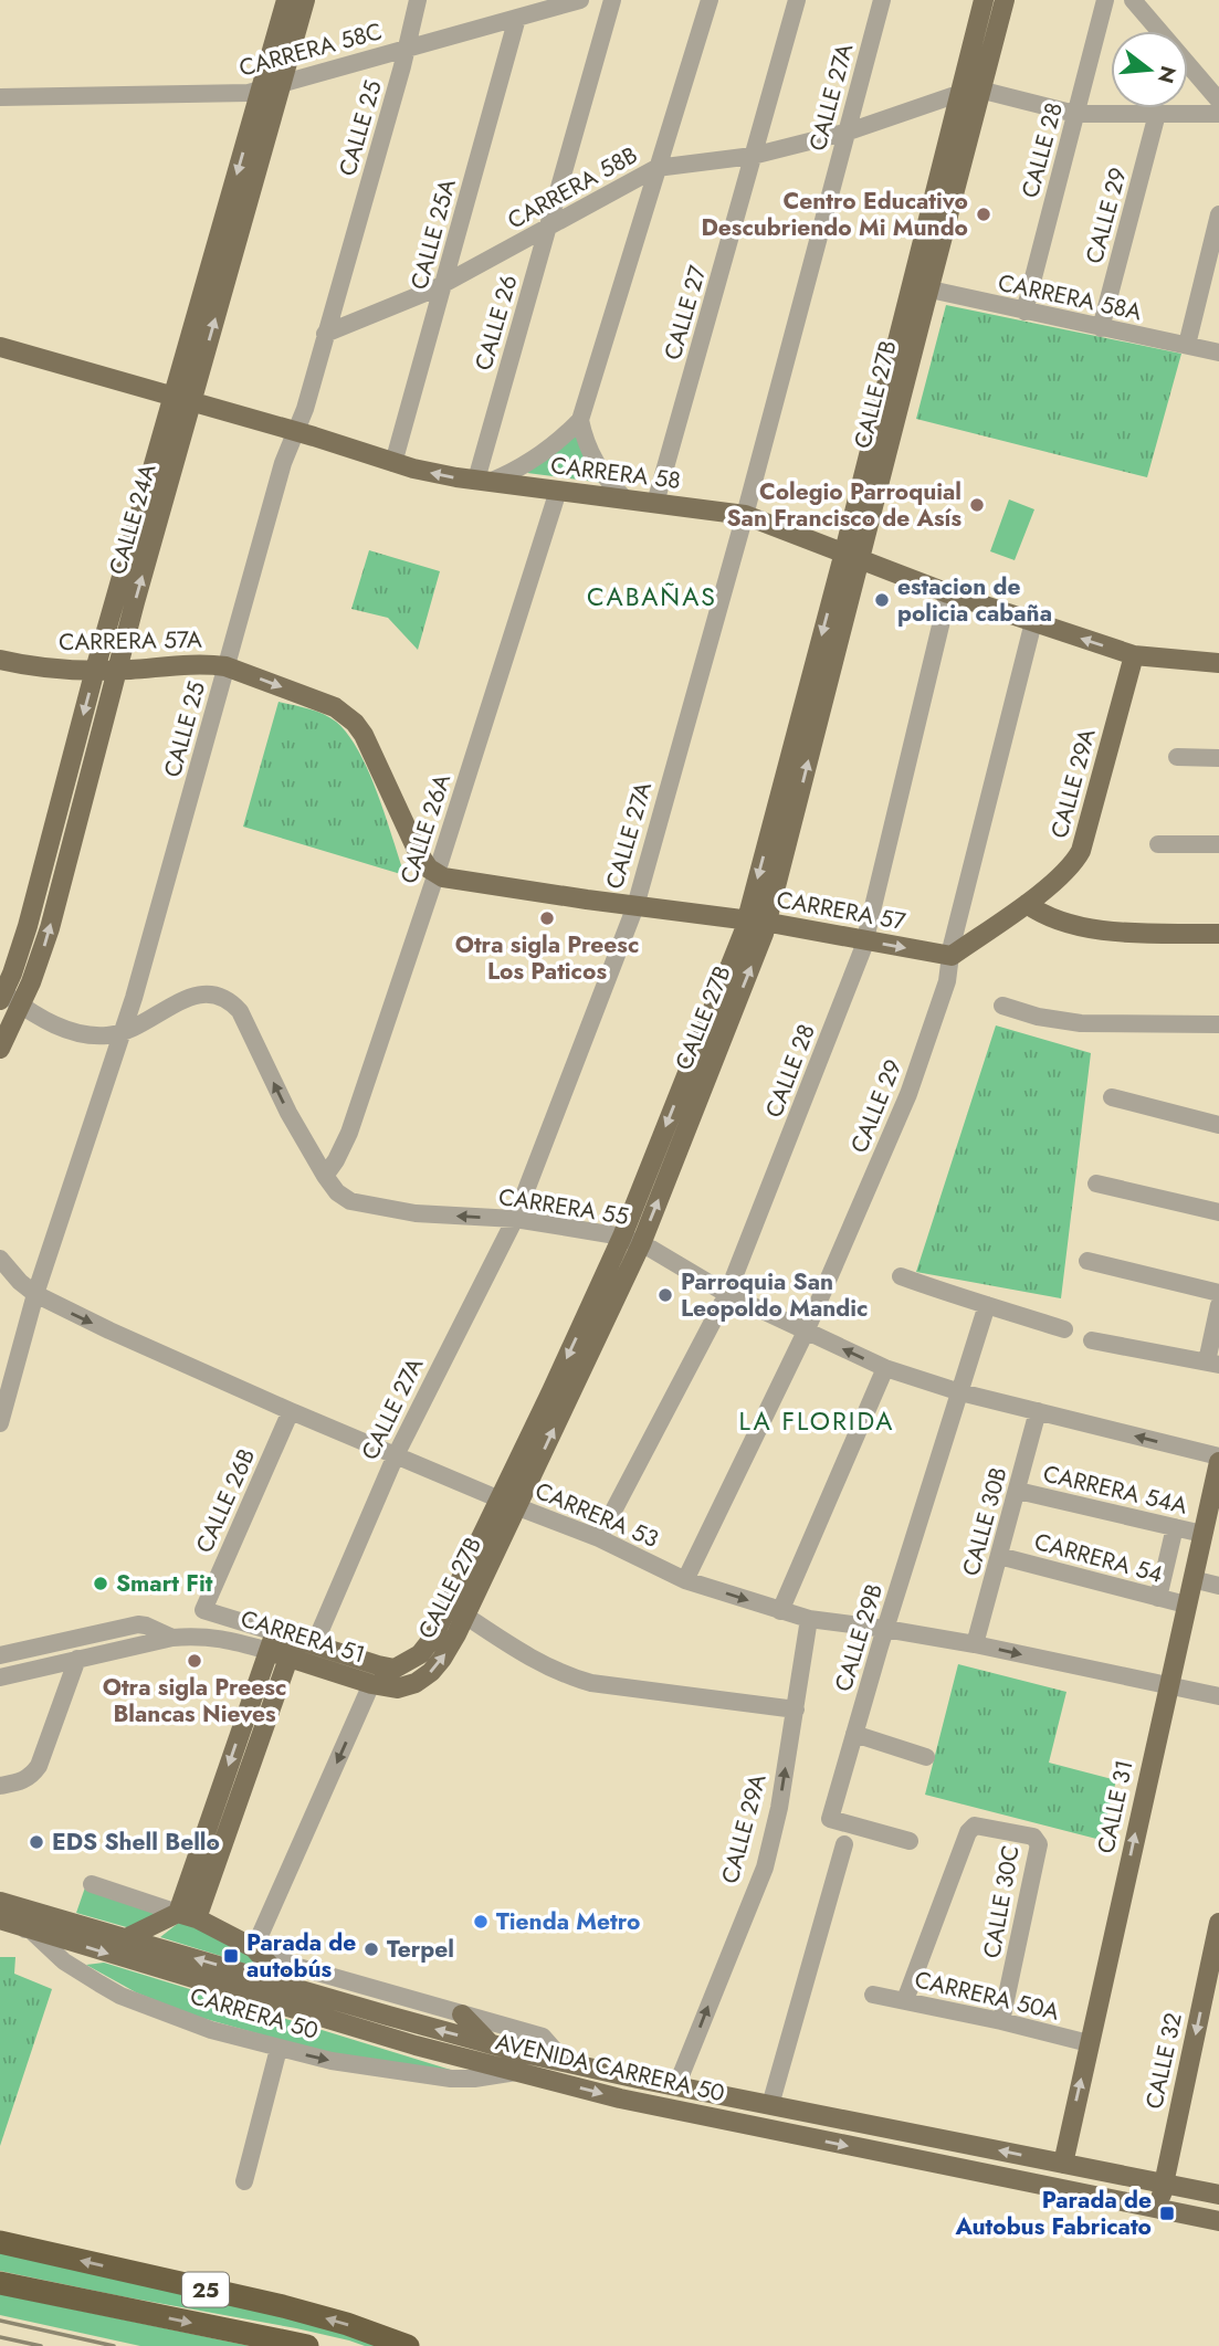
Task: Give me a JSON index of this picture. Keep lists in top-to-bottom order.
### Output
{
  "streets": {
    "highway": ["25"],
    "main road": [
      "CALLE 27A",
      "CALLE 27B",
      "CARRERA 58",
      "CALLE 24A",
      "CARRERA 57A",
      "CALLE 29A",
      "CARRERA 57",
      "CARRERA 51",
      "CALLE 31",
      "CALLE 32",
      "AVENIDA CARRERA 50"
    ],
    "street": [
      "CARRERA 58C",
      "CALLE 25",
      "CALLE 28",
      "CARRERA 58B",
      "CALLE 29",
      "CALLE 25A",
      "CARRERA 58A",
      "CALLE 27",
      "CALLE 26",
      "CALLE 26A",
      "CARRERA 55",
      "CARRERA 54A",
      "CALLE 26B",
      "CARRERA 53",
      "CALLE 30B",
      "CARRERA 54",
      "CALLE 29B",
      "CALLE 30C",
      "CARRERA 50A",
      "CARRERA 50"
    ]
  },
  "crossings": [
    ["CARRERA 58C", "CALLE 25"],
    ["CARRERA 58C", "CALLE 25A"],
    ["CARRERA 58C", "CALLE 24A"],
    ["CALLE 27A", "CARRERA 58B"],
    ["CALLE 27A", "CARRERA 58"],
    ["CALLE 27A", "CARRERA 57"],
    ["CALLE 27A", "CARRERA 55"],
    ["CALLE 27A", "CARRERA 53"],
    ["CALLE 27A", "CARRERA 51"],
    ["CALLE 25", "CARRERA 58B"],
    ["CALLE 25", "CARRERA 58"],
    ["CALLE 25", "CARRERA 57A"],
    ["CALLE 25", "CARRERA 55"],
    ["CALLE 25", "CARRERA 53"],
    ["CALLE 28", "CARRERA 58B"],
    ["CALLE 28", "CARRERA 58A"],
    ["CALLE 28", "CARRERA 58"],
    ["CALLE 28", "CARRERA 57"],
    ["CALLE 28", "CARRERA 55"],
    ["CALLE 28", "CARRERA 53"],
    ["CARRERA 58B", "CALLE 29"],
    ["CARRERA 58B", "CALLE 25A"],
    ["CARRERA 58B", "CALLE 27"],
    ["CARRERA 58B", "CALLE 26"],
    ["CARRERA 58B", "CALLE 27B"],
    ["CALLE 29", "CARRERA 58A"],
    ["CALLE 29", "CARRERA 58"],
    ["CALLE 29", "CARRERA 57"],
    ["CALLE 29", "CARRERA 55"],
    ["CALLE 29", "CARRERA 53"],
    ["CALLE 25A", "CARRERA 58"],
    ["CARRERA 58A", "CALLE 27B"],
    ["CALLE 27", "CARRERA 58"],
    ["CALLE 26", "CARRERA 58"],
    ["CALLE 27B", "CARRERA 58"],
    ["CALLE 27B", "CARRERA 57"],
    ["CALLE 27B", "CARRERA 55"],
    ["CALLE 27B", "CARRERA 53"],
    ["CALLE 27B", "CARRERA 51"],
    ["CARRERA 58", "CALLE 24A"],
    ["CARRERA 58", "CALLE 29A"],
    ["CARRERA 58", "CALLE 26A"],
    ["CALLE 24A", "CARRERA 57A"],
    ["CALLE 24A", "CARRERA 55"],
    ["CARRERA 57A", "CALLE 26A"],
    ["CARRERA 57A", "CARRERA 57"],
    ["CALLE 29A", "CARRERA 53"],
    ["CALLE 29A", "AVENIDA CARRERA 50"],
    ["CALLE 26A", "CARRERA 57"],
    ["CALLE 26A", "CARRERA 55"],
    ["CARRERA 55", "CALLE 30B"],
    ["CARRERA 55", "CALLE 29B"],
    ["CARRERA 55", "CALLE 31"],
    ["CARRERA 54A", "CALLE 30B"],
    ["CARRERA 54A", "CALLE 31"],
    ["CALLE 26B", "CARRERA 53"],
    ["CALLE 26B", "CARRERA 51"],
    ["CARRERA 53", "CALLE 30B"],
    ["CARRERA 53", "CALLE 29B"],
    ["CARRERA 53", "CALLE 31"],
    ["CALLE 30B", "CARRERA 54"],
    ["CARRERA 54", "CALLE 31"],
    ["CALLE 31", "CARRERA 50A"],
    ["CALLE 31", "AVENIDA CARRERA 50"],
    ["CALLE 30C", "CARRERA 50A"],
    ["CARRERA 50", "AVENIDA CARRERA 50"],
    ["CALLE 32", "AVENIDA CARRERA 50"]
  ],
  "one_way": [
    "CARRERA 57A",
    "CALLE 29A",
    "CARRERA 55",
    "CARRERA 53",
    "CALLE 31",
    "CALLE 32"
  ],
  "districts": ["CABAÑAS", "LA FLORIDA"],
  "places": {
    "other": [
      "Centro Educativo Descubriendo Mi Mundo",
      "Colegio Parroquial San Francisco de Asís",
      "estacion de policia cabaña",
      "Otra sigla Preesc Los Paticos",
      "Parroquia San Leopoldo Mandic",
      "Smart Fit",
      "Otra sigla Preesc Blancas Nieves",
      "EDS Shell Bello",
      "Tienda Metro",
      "Terpel"
    ],
    "transit": ["Parada de autobús", "Parada de Autobus Fabricato"]
  },
  "north": "right"
}
